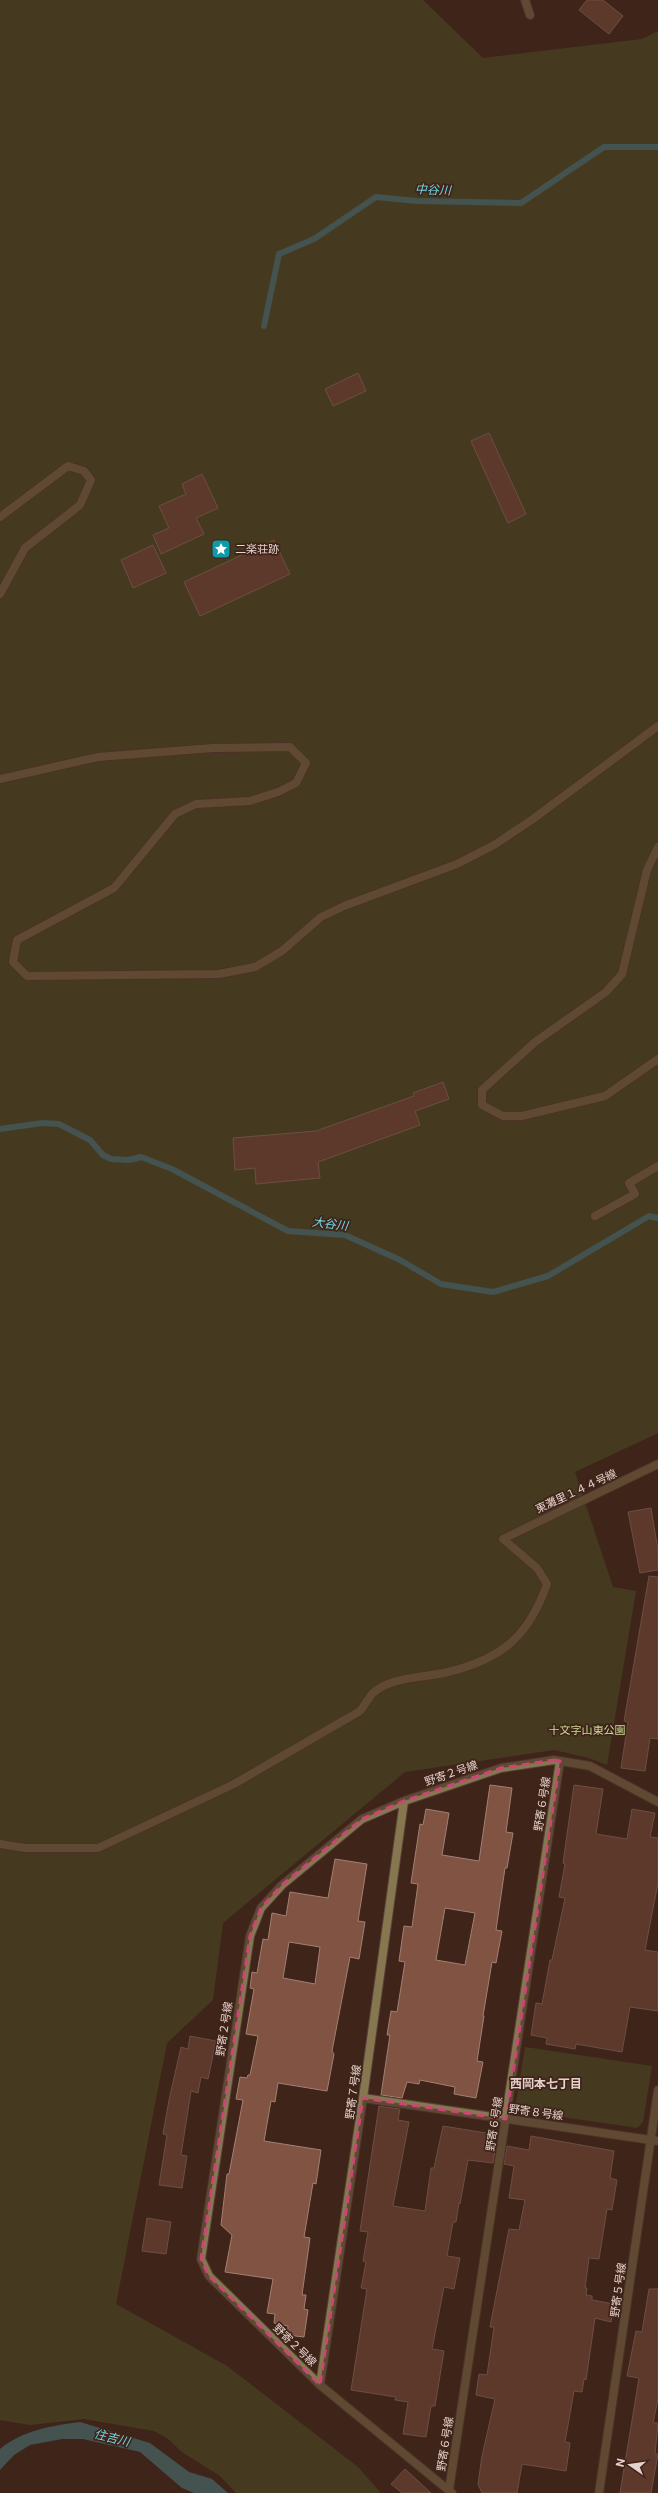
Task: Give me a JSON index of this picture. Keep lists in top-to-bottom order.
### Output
{
  "streets": {
    "street": [
      "東灘里１４４号線",
      "野寄２号線",
      "野寄６号線",
      "野寄７号線",
      "野寄８号線",
      "野寄５号線"
    ]
  },
  "crossings": [
    ["野寄２号線", "野寄６号線"],
    ["野寄２号線", "野寄７号線"],
    ["野寄６号線", "野寄８号線"],
    ["野寄７号線", "野寄８号線"],
    ["野寄８号線", "野寄５号線"]
  ],
  "districts": ["西岡本七丁目"],
  "water": ["中谷川", "大谷川", "住吉川"],
  "parks": ["十文字山東公園"],
  "places": {
    "place": ["二楽荘跡"]
  },
  "north": "left"
}
